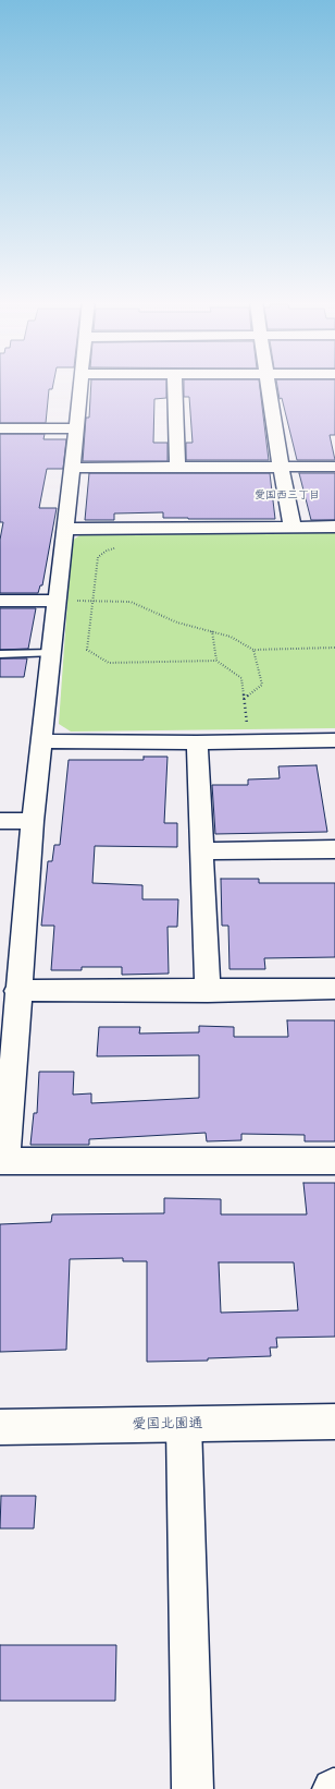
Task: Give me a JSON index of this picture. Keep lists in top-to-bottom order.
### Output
{
  "streets": {
    "street": ["愛国北園通"]
  },
  "districts": ["愛国西三丁目"]
}
